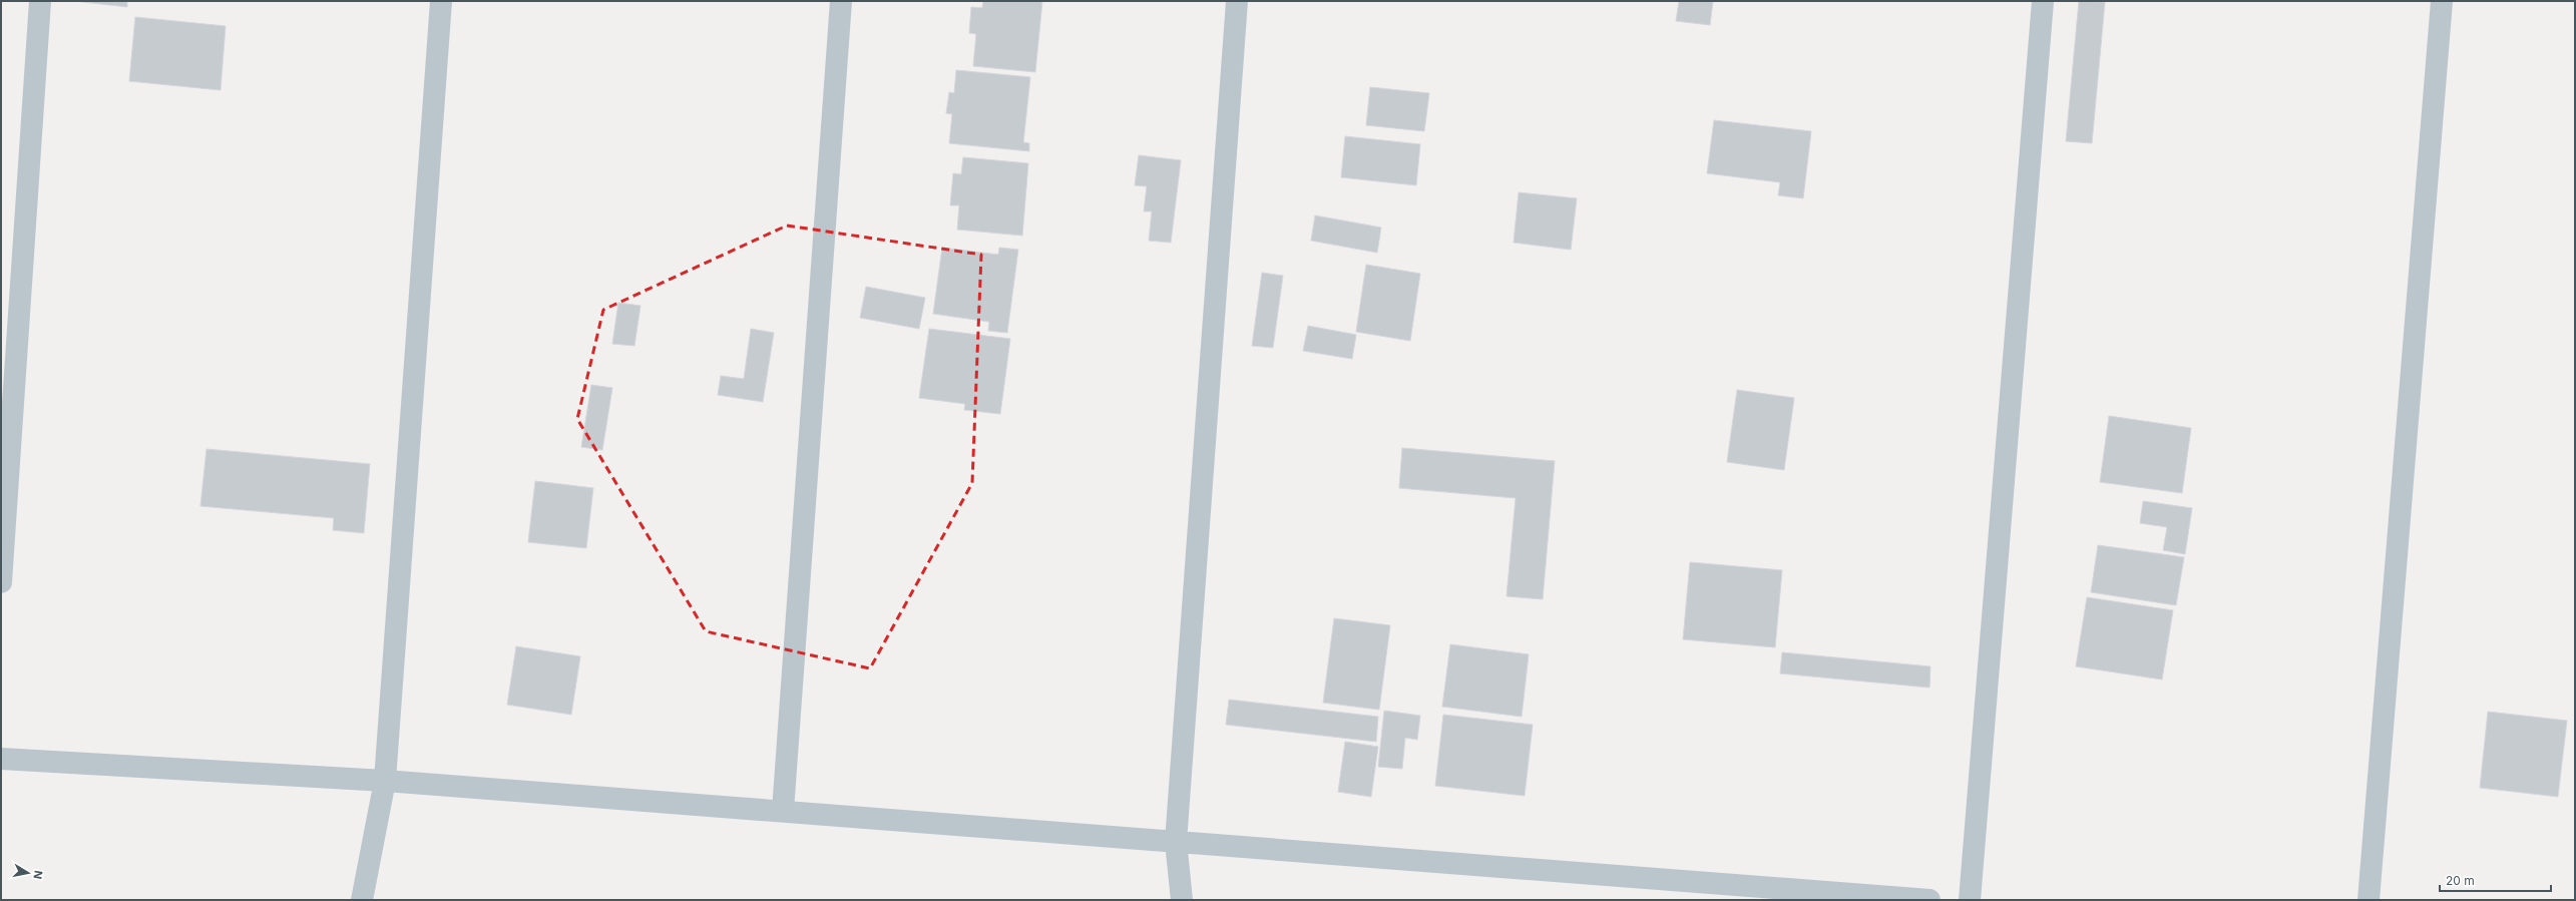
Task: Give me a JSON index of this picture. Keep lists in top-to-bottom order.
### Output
{
  "scale_bar": "20 m",
  "north": "right"
}
